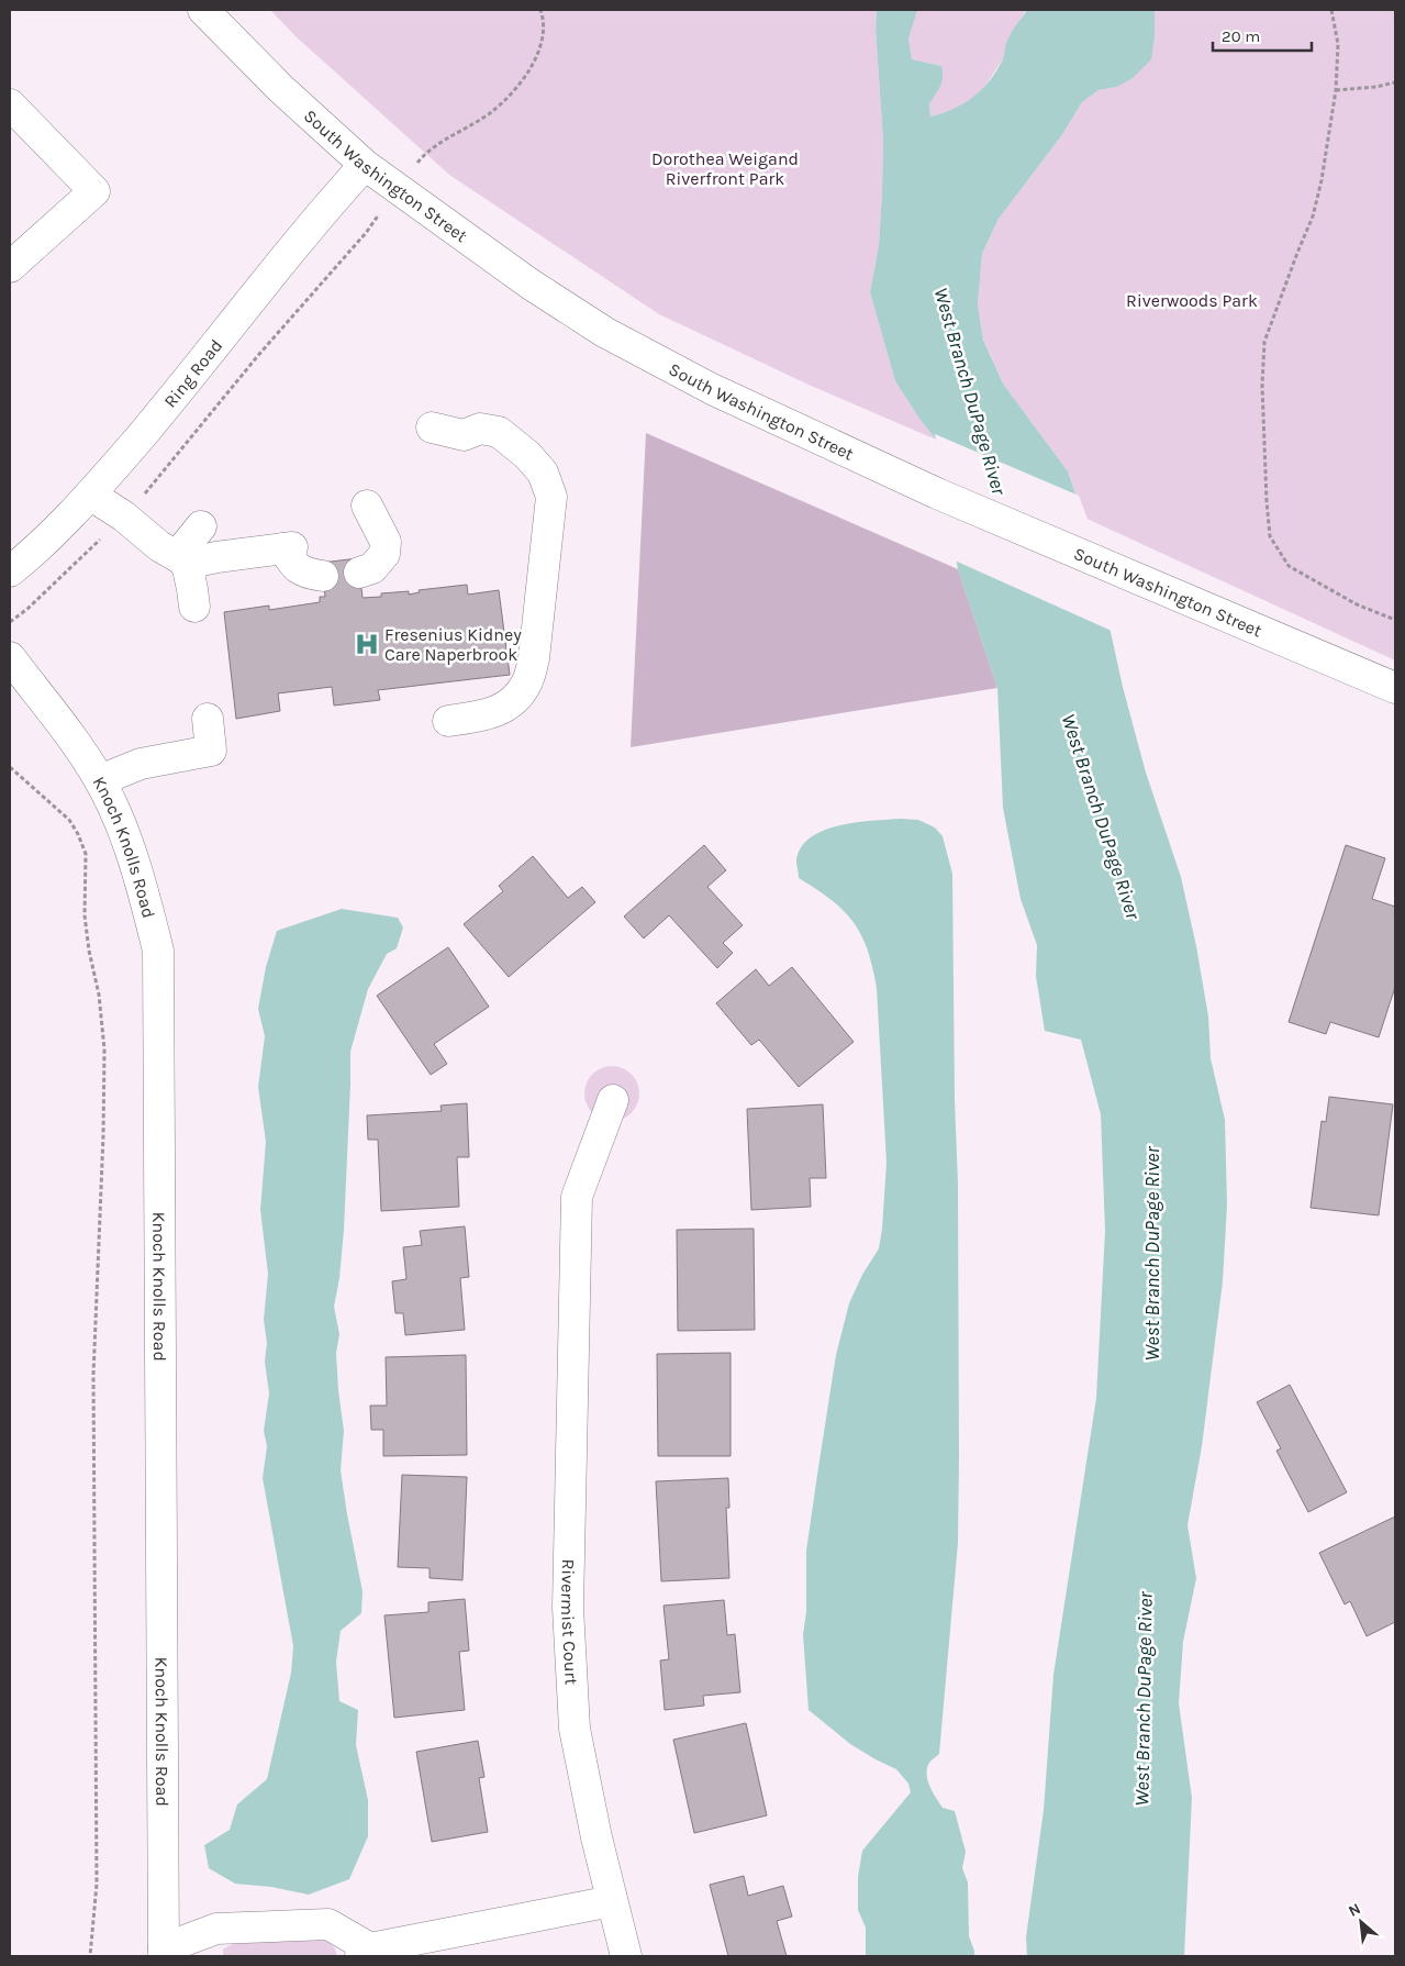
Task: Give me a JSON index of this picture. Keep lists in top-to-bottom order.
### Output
{
  "streets": {
    "street": [
      "South Washington Street",
      "Ring Road",
      "Knoch Knolls Road",
      "Rivermist Court"
    ]
  },
  "crossings": [
    ["South Washington Street", "Ring Road"]
  ],
  "water": ["West Branch DuPage River"],
  "parks": ["Dorothea Weigand Riverfront Park", "Riverwoods Park"],
  "places": {
    "hospital": ["Fresenius Kidney Care Naperbrook"]
  },
  "scale_bar": "20 m",
  "north": "top left"
}
